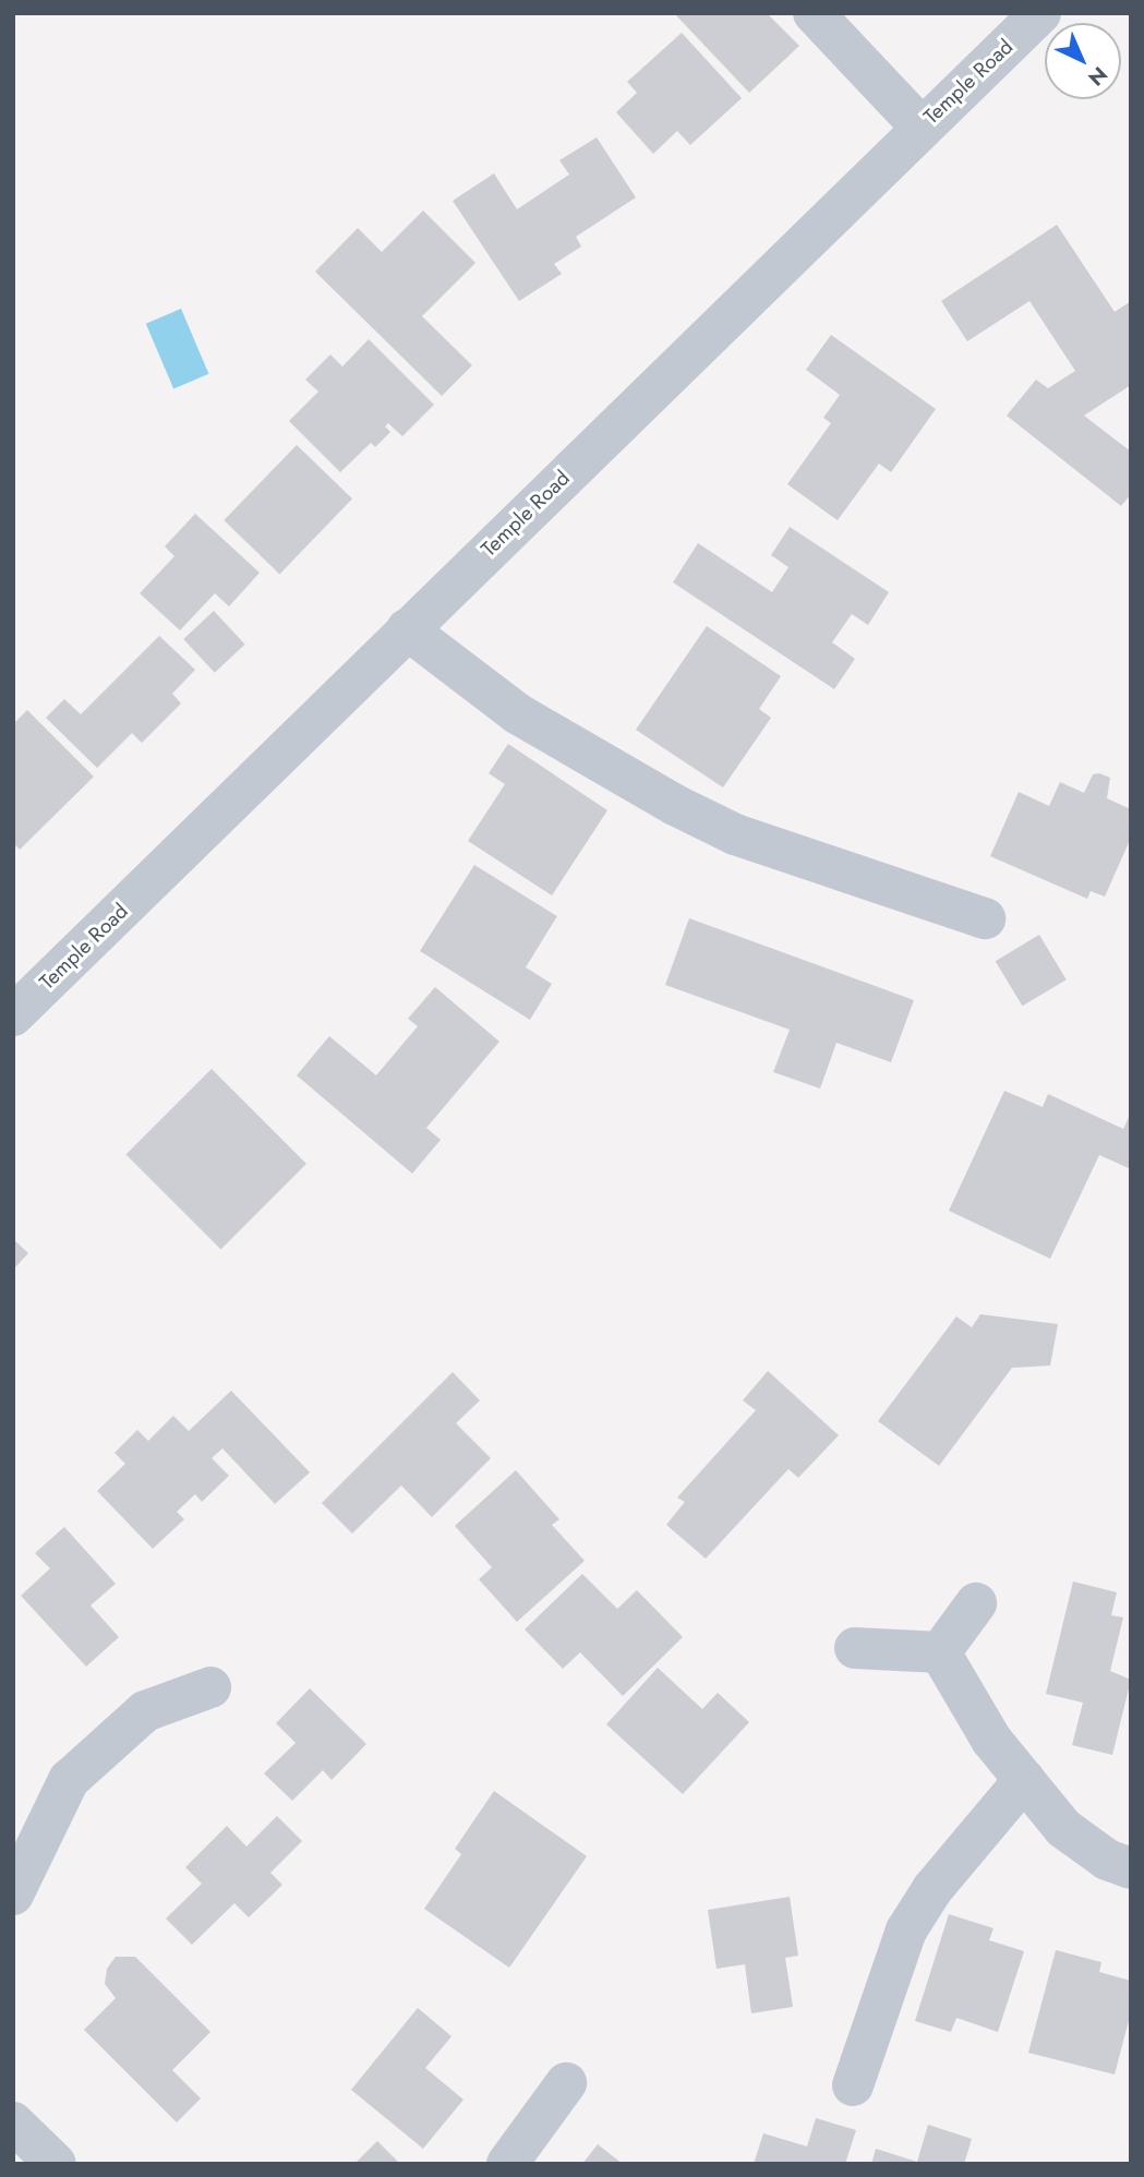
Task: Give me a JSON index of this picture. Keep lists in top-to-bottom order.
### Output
{
  "streets": {
    "street": ["Temple Road"]
  },
  "north": "bottom right"
}
